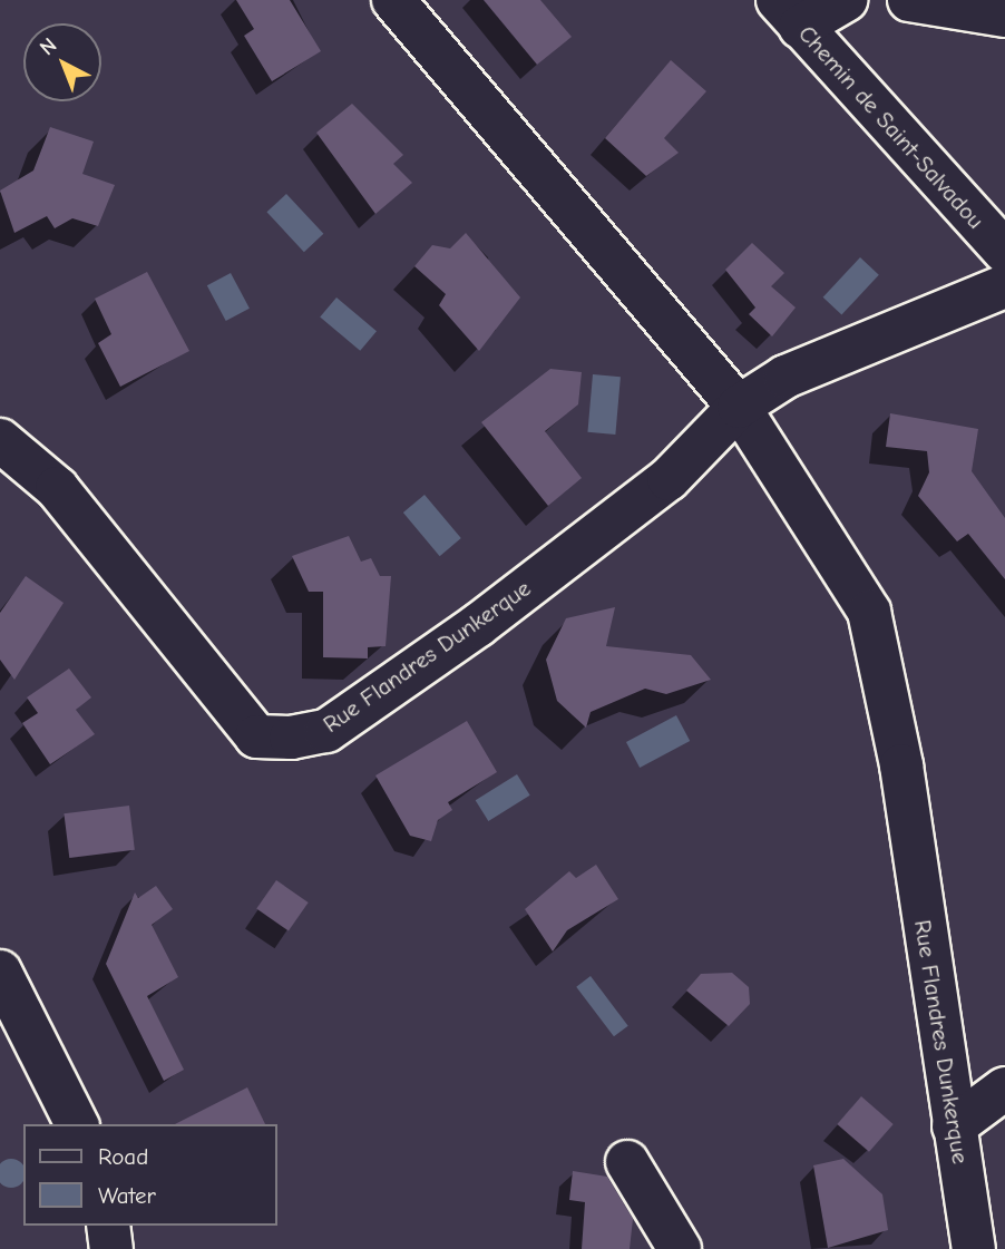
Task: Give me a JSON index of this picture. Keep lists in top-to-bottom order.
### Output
{
  "streets": {
    "street": ["Chemin de Saint-Salvadou", "Rue Flandres Dunkerque"]
  },
  "legend": ["Road", "Water"],
  "north": "top left"
}
